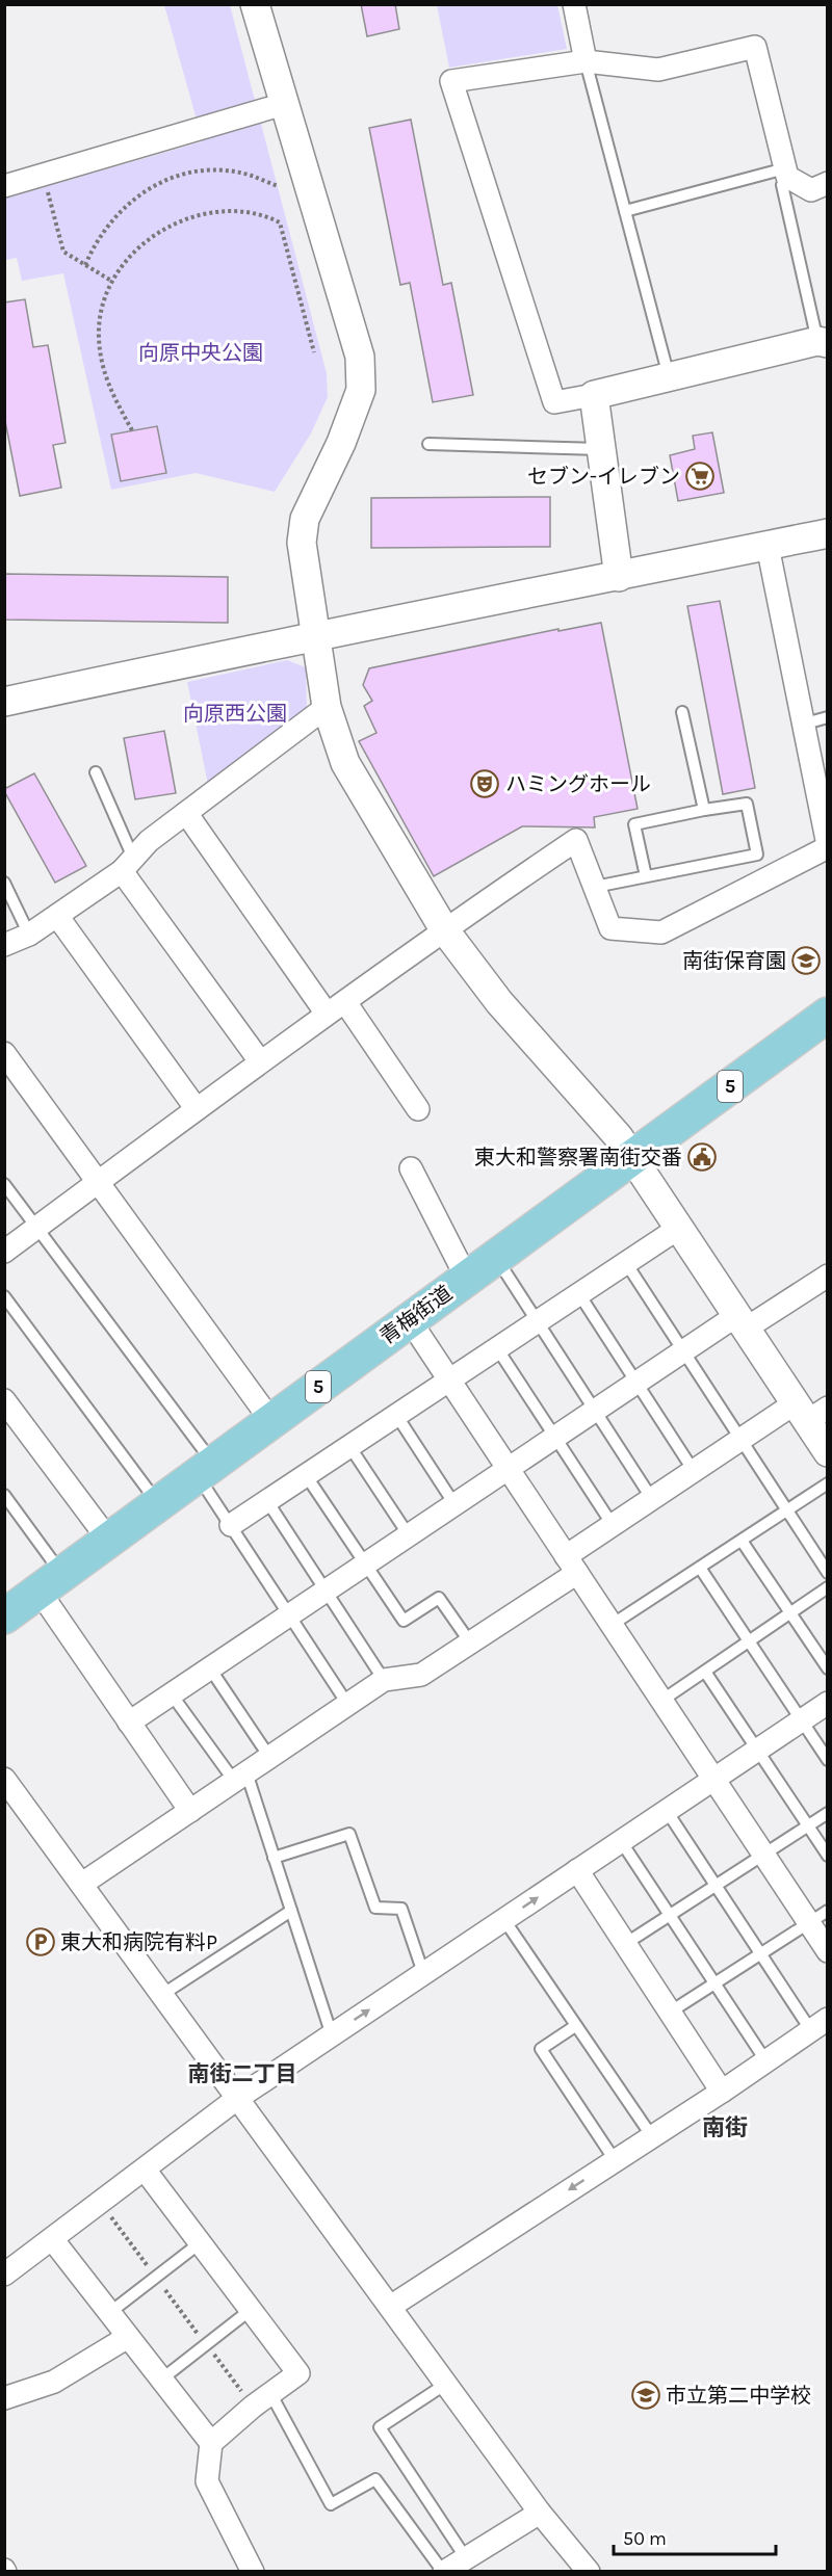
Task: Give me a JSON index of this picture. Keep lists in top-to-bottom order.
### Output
{
  "streets": {
    "main road": ["5", "青梅街道"]
  },
  "districts": ["南街二丁目", "南街"],
  "parks": ["向原中央公園", "向原西公園"],
  "places": {
    "supermarket": ["セブン-イレブン"],
    "theatre": ["ハミングホール"],
    "school or university": ["南街保育園", "市立第二中学校"],
    "public building": ["東大和警察署南街交番"],
    "parking": ["東大和病院有料P"]
  },
  "scale_bar": "50 m"
}
